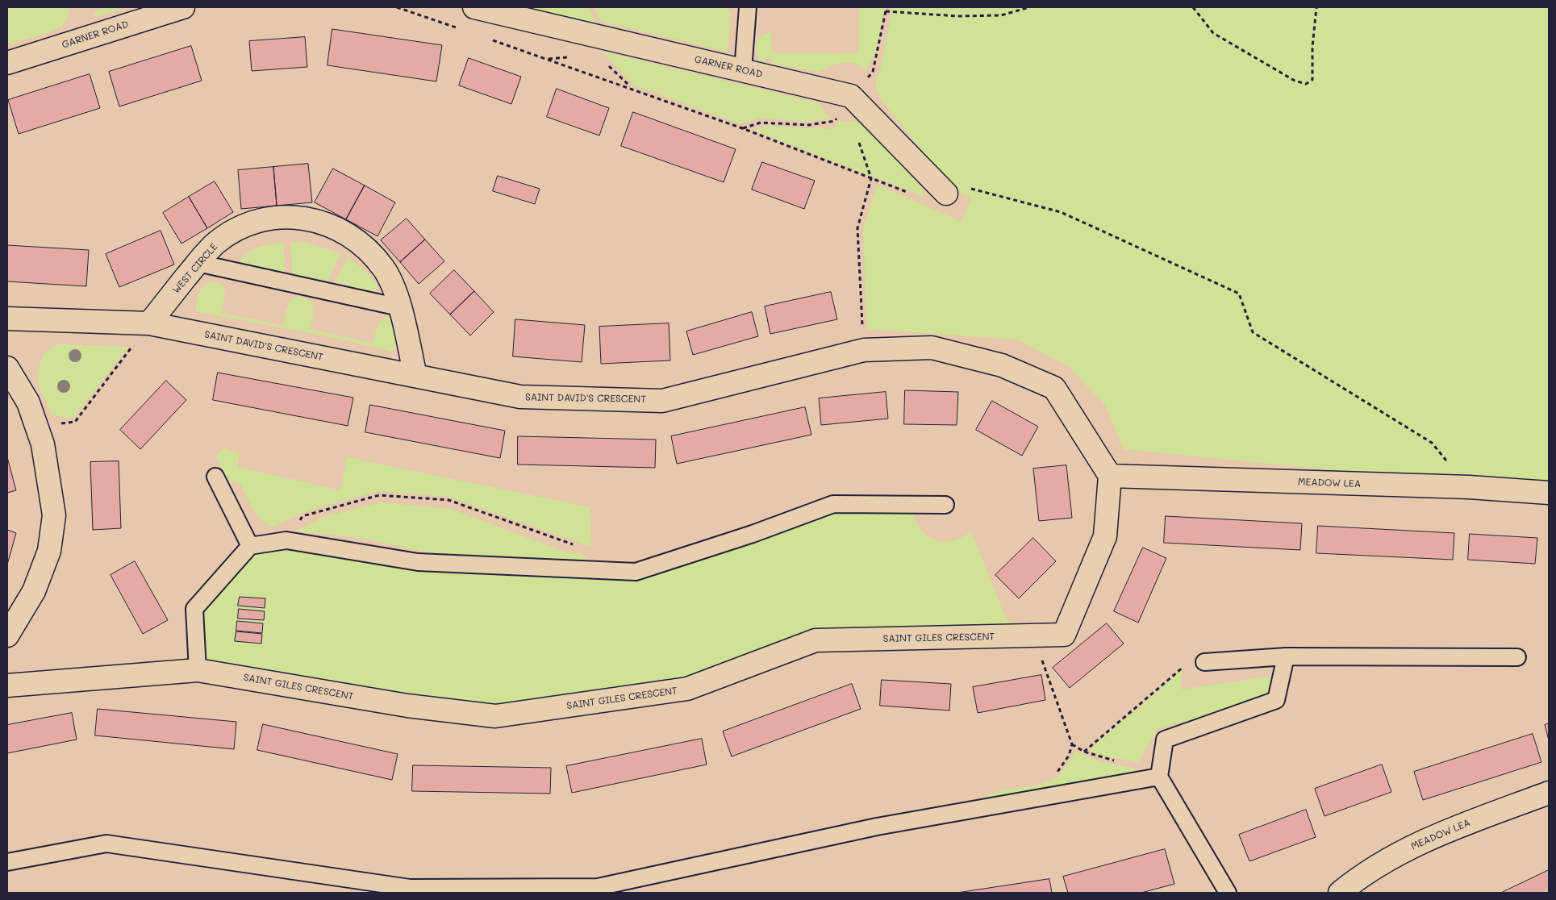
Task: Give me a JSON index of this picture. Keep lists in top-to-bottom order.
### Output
{
  "streets": {
    "street": [
      "GARNER ROAD",
      "WEST CIRCLE",
      "SAINT DAVID'S CRESCENT",
      "MEADOW LEA",
      "SAINT GILES CRESCENT"
    ]
  },
  "crossings": [
    ["WEST CIRCLE", "SAINT DAVID'S CRESCENT"],
    ["SAINT DAVID'S CRESCENT", "MEADOW LEA"],
    ["SAINT DAVID'S CRESCENT", "SAINT GILES CRESCENT"],
    ["MEADOW LEA", "SAINT GILES CRESCENT"]
  ]
}
